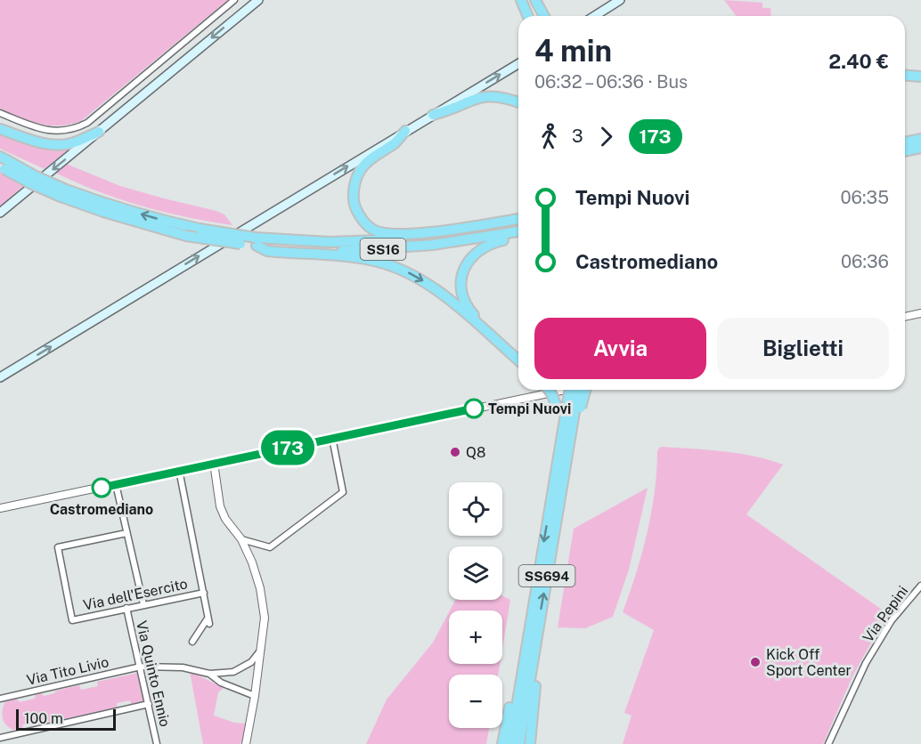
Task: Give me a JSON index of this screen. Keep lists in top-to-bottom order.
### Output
{
  "streets": {
    "highway": ["SS16", "SS694"],
    "street": [
      "Via dell'Esercito",
      "Via Pepini",
      "Via Tito Livio",
      "Via Quinto Ennio"
    ]
  },
  "crossings": [
    ["Via dell'Esercito", "Via Quinto Ennio"],
    ["Via Tito Livio", "Via Quinto Ennio"]
  ],
  "places": [
    "Tempi Nuovi",
    "Q8",
    "Castromediano",
    "Kick Off Sport Center"
  ],
  "lines": ["bus line 173"],
  "scale_bar": "100 m",
  "page": {
    "on_map": "173",
    "heading": ["4 min", "06:32 – 06:36 · Bus", "2.40 €"],
    "legs": ["3", "173"],
    "list": [
      {
        "name": "Tempi Nuovi",
        "value": "06:35"
      },
      {
        "name": "Castromediano",
        "value": "06:36"
      }
    ],
    "buttons": ["Avvia", "Biglietti"],
    "map_buttons": ["+", "−"],
    "scale": "100 m"
  }
}
